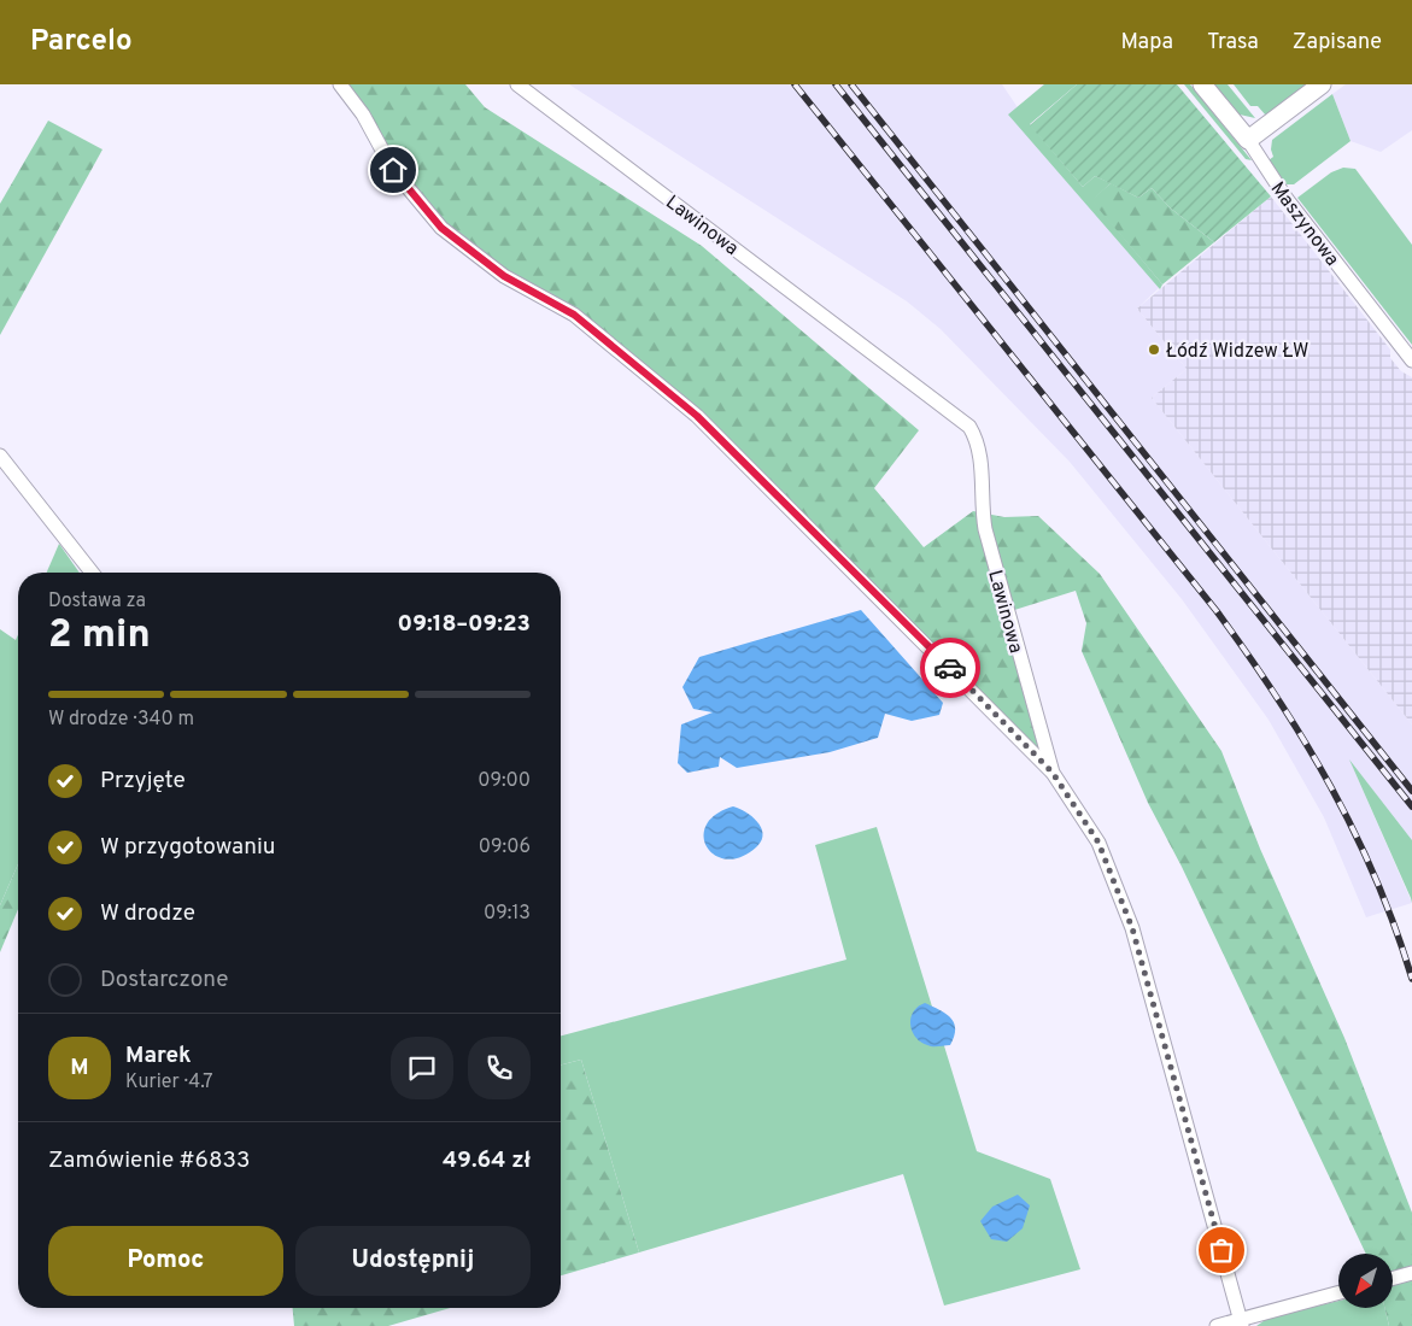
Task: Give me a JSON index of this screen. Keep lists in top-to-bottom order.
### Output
{
  "streets": {
    "street": ["Maszynowa", "Lawinowa"]
  },
  "places": ["Łódź Widzew ŁW"],
  "north": "bottom left",
  "page": {
    "header": "Parcelo",
    "nav": ["Mapa", "Trasa", "Zapisane"],
    "heading": ["2 min", "Dostawa za", "09:18–09:23"],
    "panel": [
      "Marek",
      "Kurier · 4.7",
      "Zamówienie #6833",
      "49.64 zł"
    ],
    "bar": "W drodze · 340 m",
    "list": [
      ["Przyjęte", "09:00"],
      ["W przygotowaniu", "09:06"],
      ["W drodze", "09:13"],
      "Dostarczone"
    ],
    "round": "M",
    "buttons": ["Pomoc", "Udostępnij"]
  }
}
